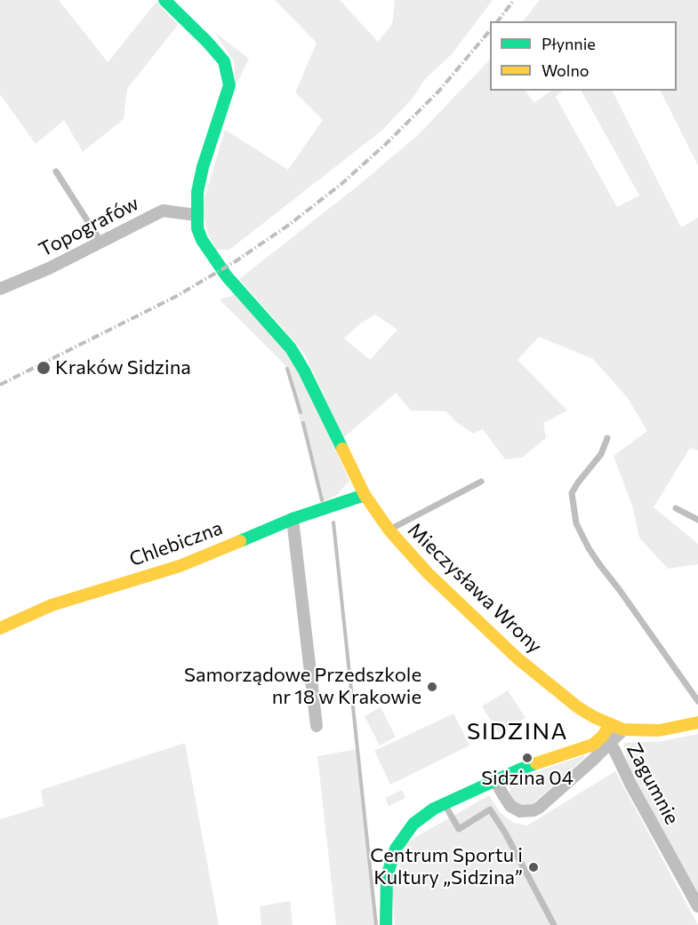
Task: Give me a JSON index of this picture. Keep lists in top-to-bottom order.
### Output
{
  "streets": {
    "street": [
      "Topografów",
      "Chlebiczna",
      "Mieczysława Wrony",
      "Zagumnie"
    ]
  },
  "crossings": [
    ["Topografów", "Mieczysława Wrony"],
    ["Chlebiczna", "Mieczysława Wrony"]
  ],
  "districts": ["SIDZINA"],
  "places": [
    "Kraków Sidzina",
    "Samorządowe Przedszkole nr 18 w Krakowie",
    "Sidzina 04",
    "Centrum Sportu i Kultury „Sidzina”"
  ],
  "legend": ["Płynnie", "Wolno"]
}
